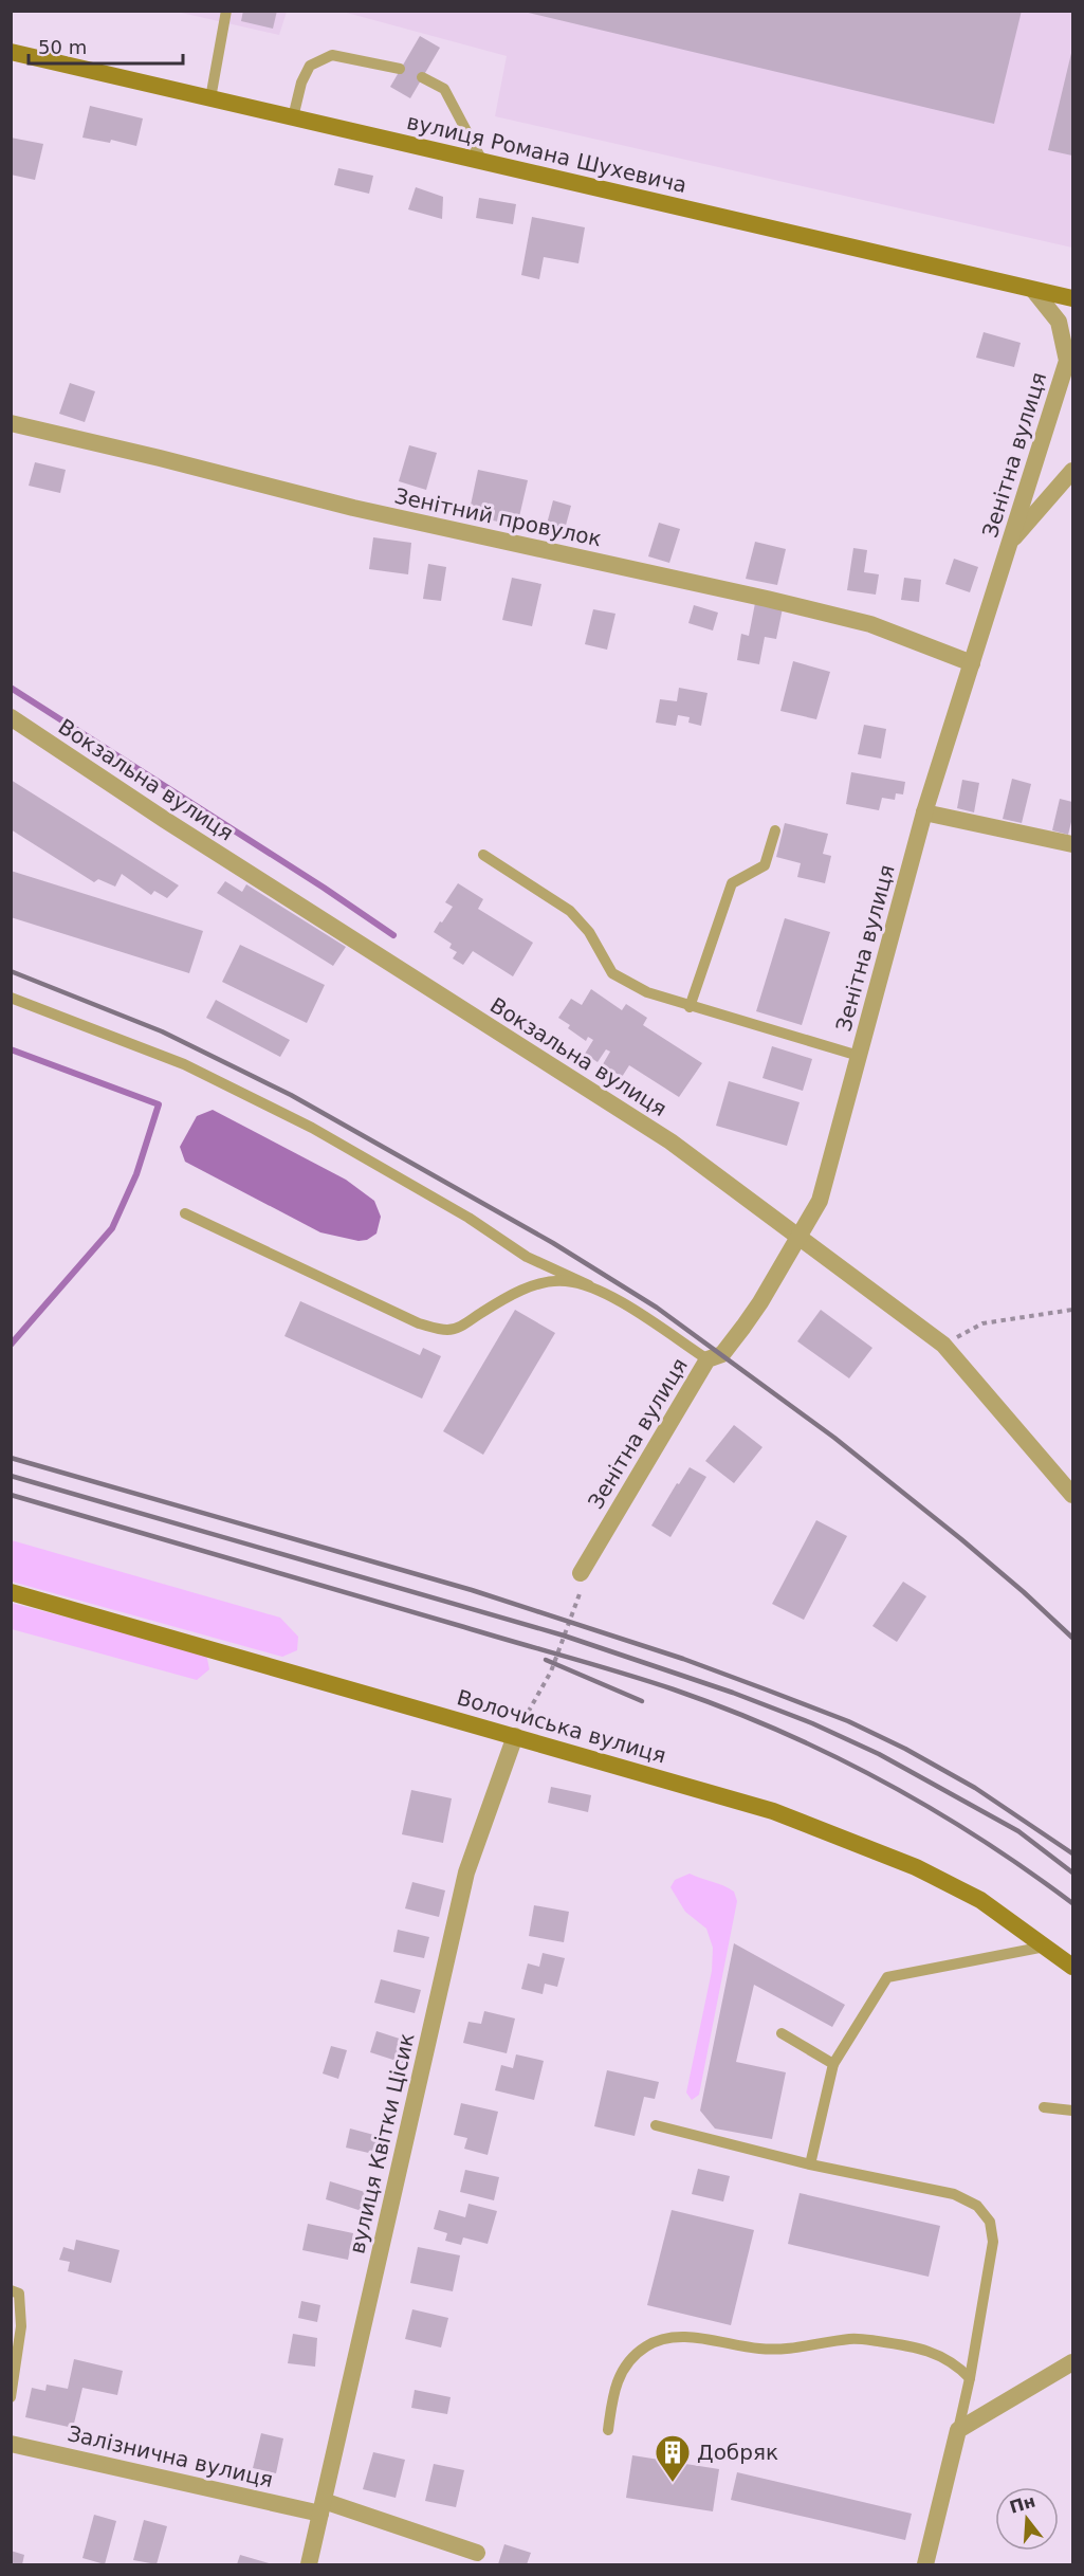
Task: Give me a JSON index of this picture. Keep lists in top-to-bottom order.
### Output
{
  "streets": {
    "main road": ["вулиця Романа Шухевича", "Волочиська вулиця"],
    "street": [
      "Зенітна вулиця",
      "Зенітний провулок",
      "Вокзальна вулиця",
      "вулиця Квітки Цісик",
      "Залізнична вулиця"
    ]
  },
  "crossings": [
    ["вулиця Романа Шухевича", "Зенітна вулиця"],
    ["Зенітна вулиця", "Зенітний провулок"],
    ["Зенітна вулиця", "Вокзальна вулиця"],
    ["Волочиська вулиця", "вулиця Квітки Цісик"],
    ["вулиця Квітки Цісик", "Залізнична вулиця"]
  ],
  "places": {
    "building": ["Добряк"]
  },
  "scale_bar": "50 m",
  "north": "top"
}
